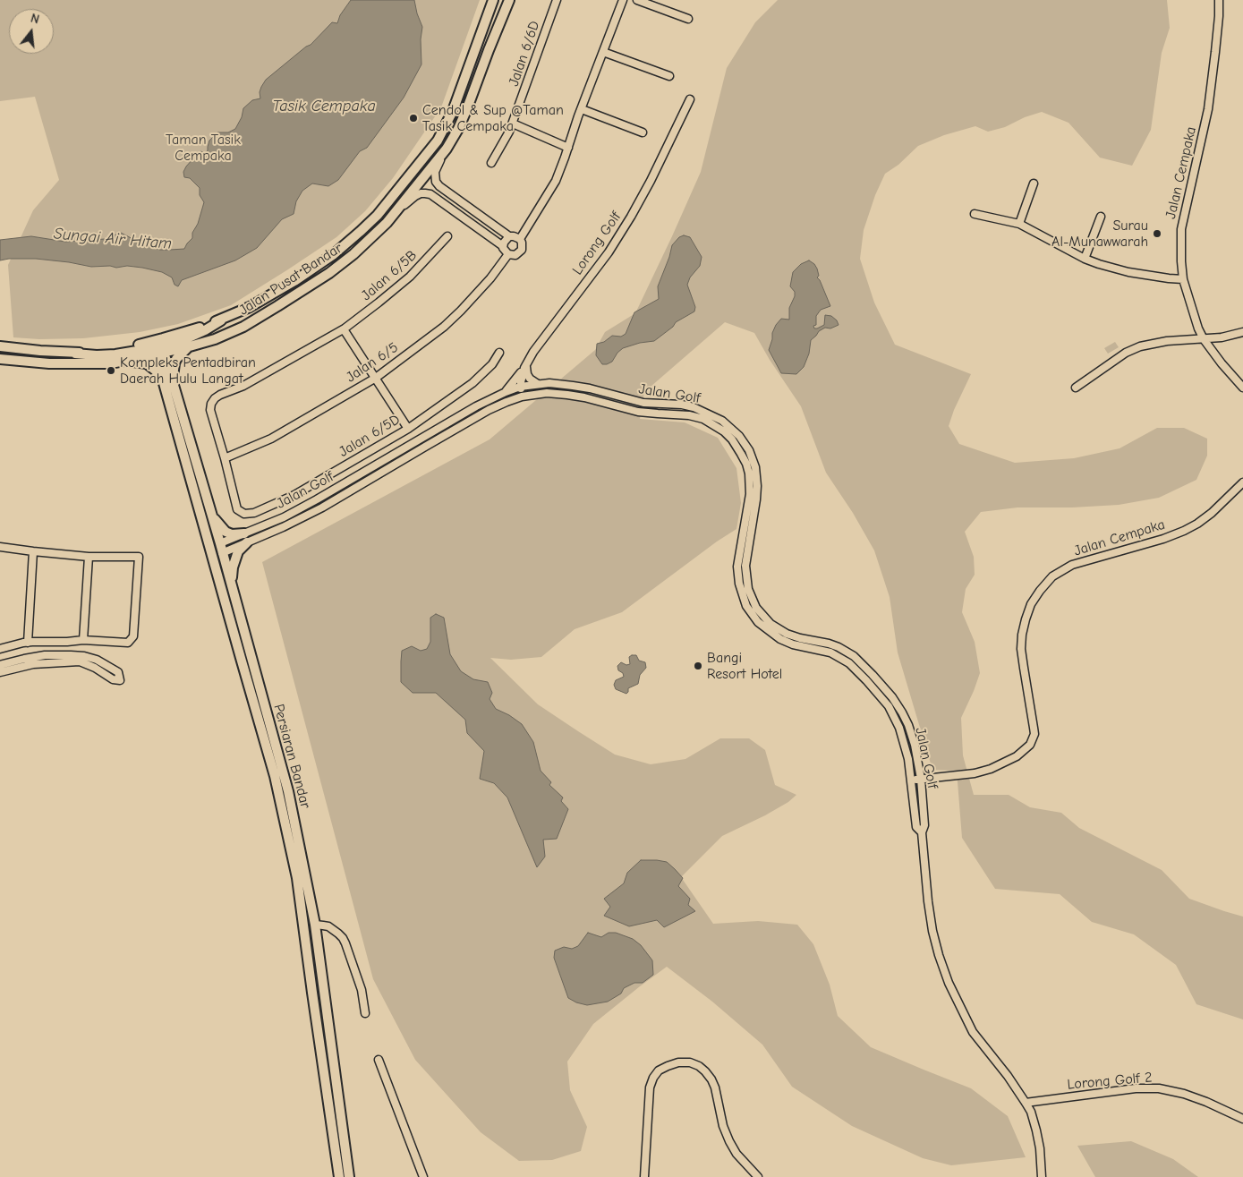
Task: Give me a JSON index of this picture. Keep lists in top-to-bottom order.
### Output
{
  "streets": {
    "main road": ["Jalan Pusat Bandar", "Persiaran Bandar"],
    "street": [
      "Jalan 6/6D",
      "Jalan Cempaka",
      "Lorong Golf",
      "Jalan 6/5B",
      "Jalan 6/5",
      "Jalan Golf",
      "Jalan 6/5D",
      "Lorong Golf 2"
    ]
  },
  "crossings": [
    ["Jalan Cempaka", "Jalan Golf"],
    ["Lorong Golf", "Jalan Golf"],
    ["Jalan 6/5B", "Jalan 6/5"],
    ["Jalan 6/5B", "Jalan 6/5D"],
    ["Jalan Pusat Bandar", "Persiaran Bandar"],
    ["Jalan 6/5", "Jalan 6/5D"],
    ["Jalan Golf", "Persiaran Bandar"],
    ["Jalan Golf", "Lorong Golf 2"]
  ],
  "water": ["Tasik Cempaka", "Sungai Air Hitam"],
  "parks": ["Taman Tasik Cempaka"],
  "places": [
    "Cendol & Sup @Taman Tasik Cempaka",
    "Surau Al-Munawwarah",
    "Kompleks Pentadbiran Daerah Hulu Langat",
    "Bangi Resort Hotel"
  ],
  "north": "top"
}
